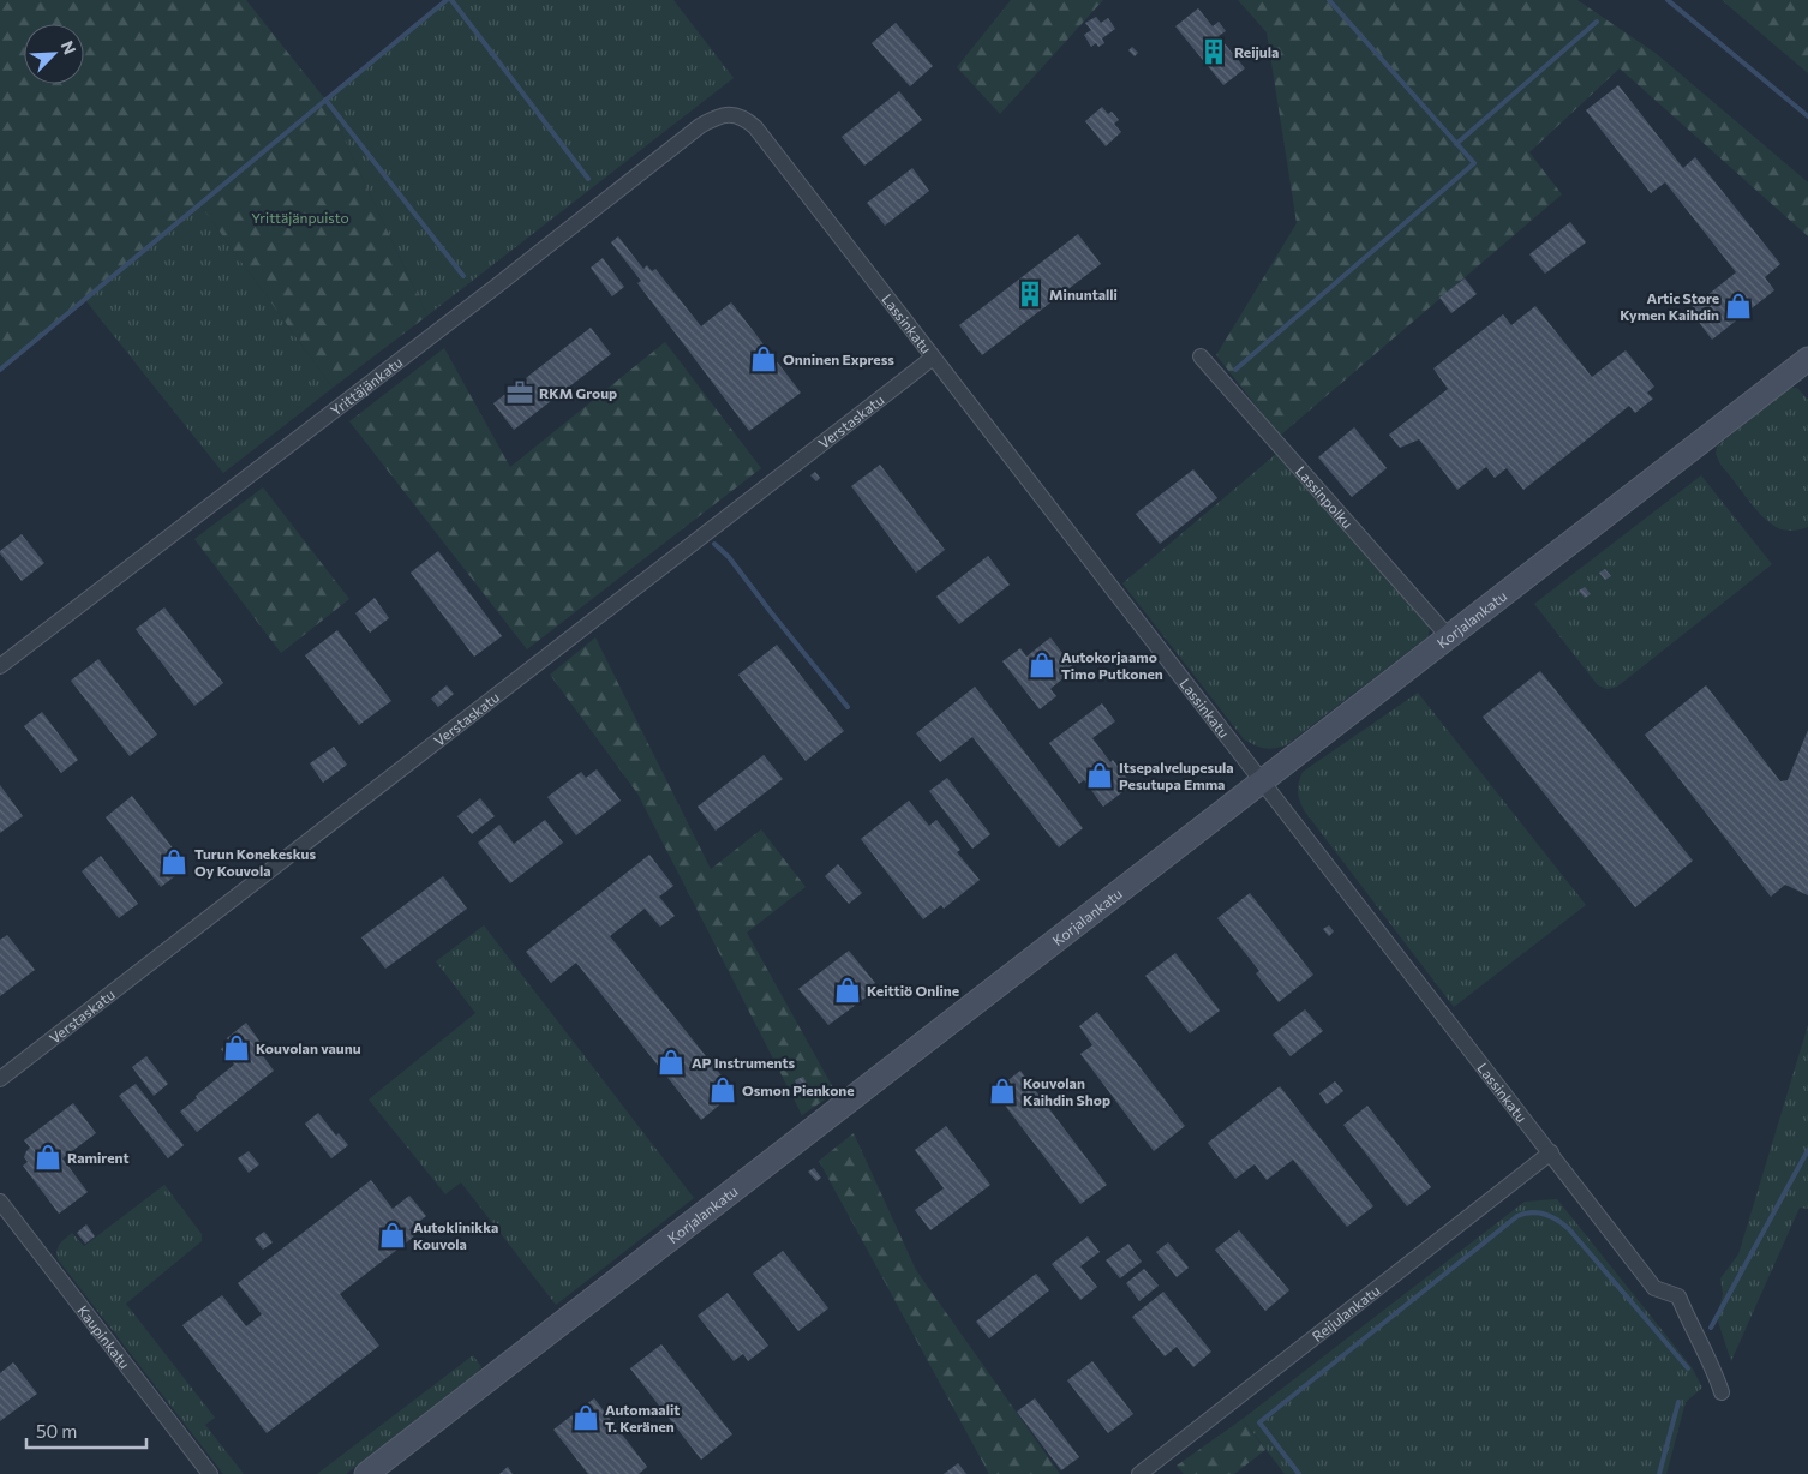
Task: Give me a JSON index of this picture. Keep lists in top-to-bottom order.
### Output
{
  "streets": {
    "street": [
      "Lassinkatu",
      "Yrittäjänkatu",
      "Verstaskatu",
      "Lassinpolku",
      "Korjalankatu",
      "Reijulankatu",
      "Kaupinkatu"
    ]
  },
  "crossings": [
    ["Lassinkatu", "Yrittäjänkatu"],
    ["Lassinkatu", "Verstaskatu"],
    ["Lassinkatu", "Korjalankatu"],
    ["Lassinkatu", "Reijulankatu"],
    ["Lassinpolku", "Korjalankatu"]
  ],
  "parks": ["Yrittäjänpuisto"],
  "places": {
    "building": ["Reijula", "Minuntalli"],
    "shop": [
      "Artic Store Kymen Kaihdin",
      "Onninen Express",
      "Autokorjaamo Timo Putkonen",
      "Itsepalvelupesula Pesutupa Emma",
      "Turun Konekeskus Oy Kouvola",
      "Keittiö Online",
      "Kouvolan vaunu",
      "AP Instruments",
      "Osmon Pienkone",
      "Kouvolan Kaihdin Shop",
      "Ramirent",
      "Autoklinikka Kouvola",
      "Automaalit T. Keränen"
    ],
    "office": ["RKM Group"]
  },
  "scale_bar": "50 m",
  "north": "top right"
}
